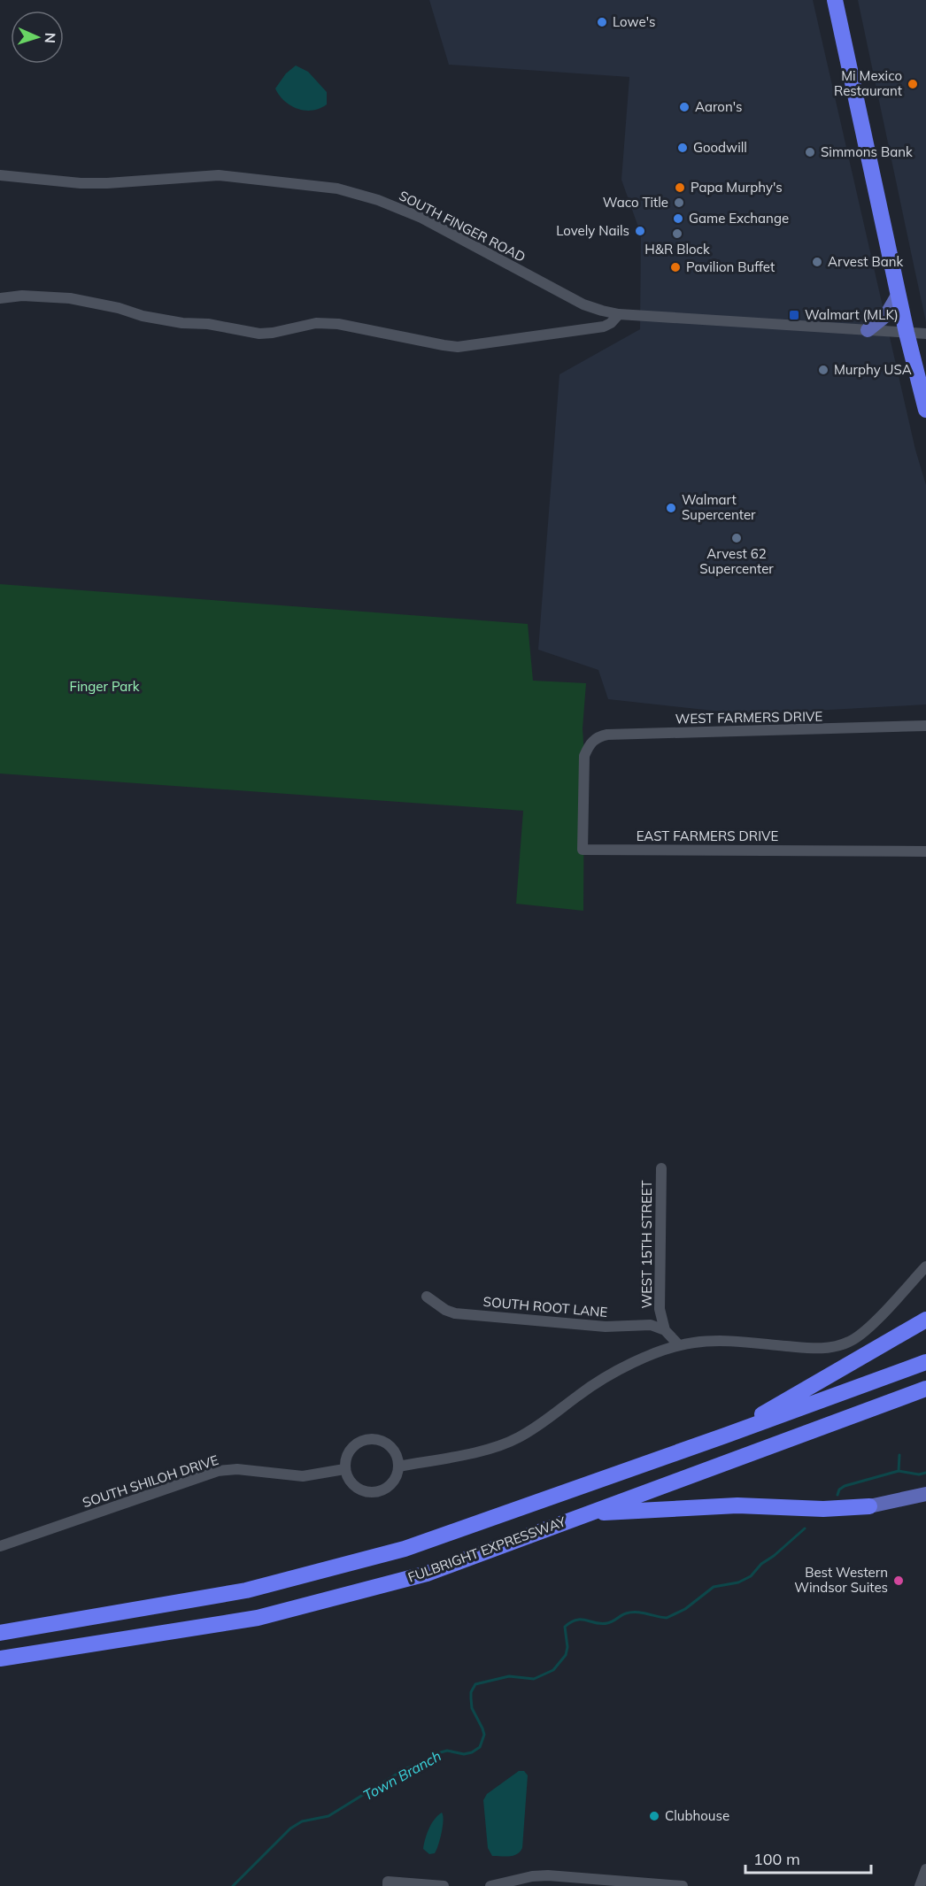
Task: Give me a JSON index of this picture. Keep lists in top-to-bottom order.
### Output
{
  "streets": {
    "highway": ["FULBRIGHT EXPRESSWAY"],
    "street": [
      "SOUTH FINGER ROAD",
      "WEST FARMERS DRIVE",
      "EAST FARMERS DRIVE",
      "WEST 15TH STREET",
      "SOUTH ROOT LANE",
      "SOUTH SHILOH DRIVE"
    ]
  },
  "crossings": [
    ["WEST FARMERS DRIVE", "EAST FARMERS DRIVE"],
    ["WEST 15TH STREET", "SOUTH ROOT LANE"]
  ],
  "water": ["Town Branch"],
  "parks": ["Finger Park"],
  "places": {
    "other": [
      "Lowe's",
      "Mi Mexico Restaurant",
      "Aaron's",
      "Goodwill",
      "Simmons Bank",
      "Papa Murphy's",
      "Waco Title",
      "Game Exchange",
      "Lovely Nails",
      "H&R Block",
      "Arvest Bank",
      "Pavilion Buffet",
      "Murphy USA",
      "Walmart Supercenter",
      "Arvest 62 Supercenter",
      "Best Western Windsor Suites",
      "Clubhouse"
    ],
    "transit": ["Walmart (MLK)"]
  },
  "scale_bar": "100 m",
  "north": "right"
}
